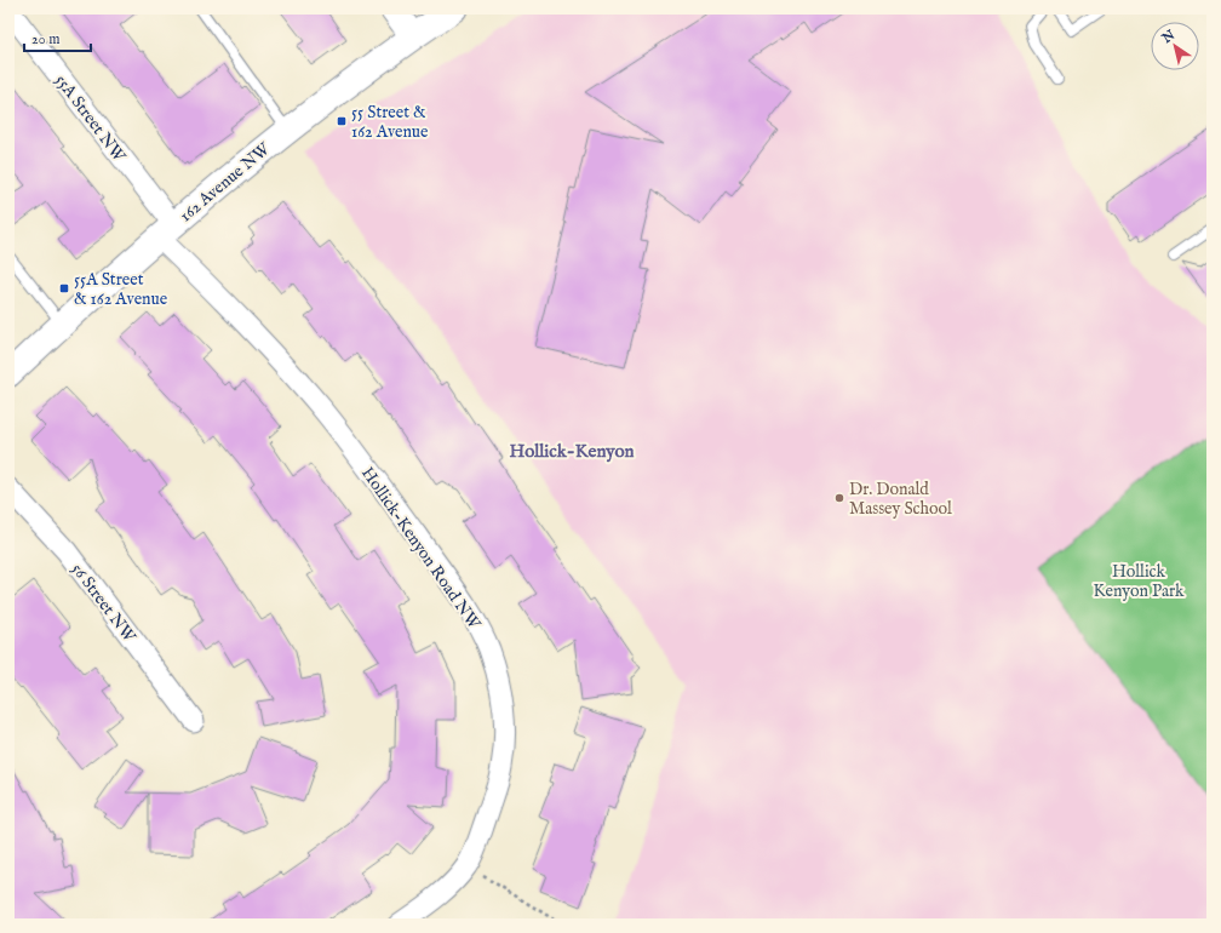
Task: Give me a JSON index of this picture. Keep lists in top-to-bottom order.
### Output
{
  "streets": {
    "street": [
      "55A Street NW",
      "162 Avenue NW",
      "Hollick-Kenyon Road NW",
      "56 Street NW"
    ]
  },
  "crossings": [
    ["55A Street NW", "162 Avenue NW"],
    ["55A Street NW", "Hollick-Kenyon Road NW"],
    ["162 Avenue NW", "Hollick-Kenyon Road NW"]
  ],
  "districts": ["Hollick-Kenyon"],
  "parks": ["Hollick Kenyon Park"],
  "places": {
    "transit": ["55 Street & 162 Avenue", "55A Street & 162 Avenue"],
    "other": ["Dr. Donald Massey School"]
  },
  "scale_bar": "20 m",
  "north": "top left"
}
